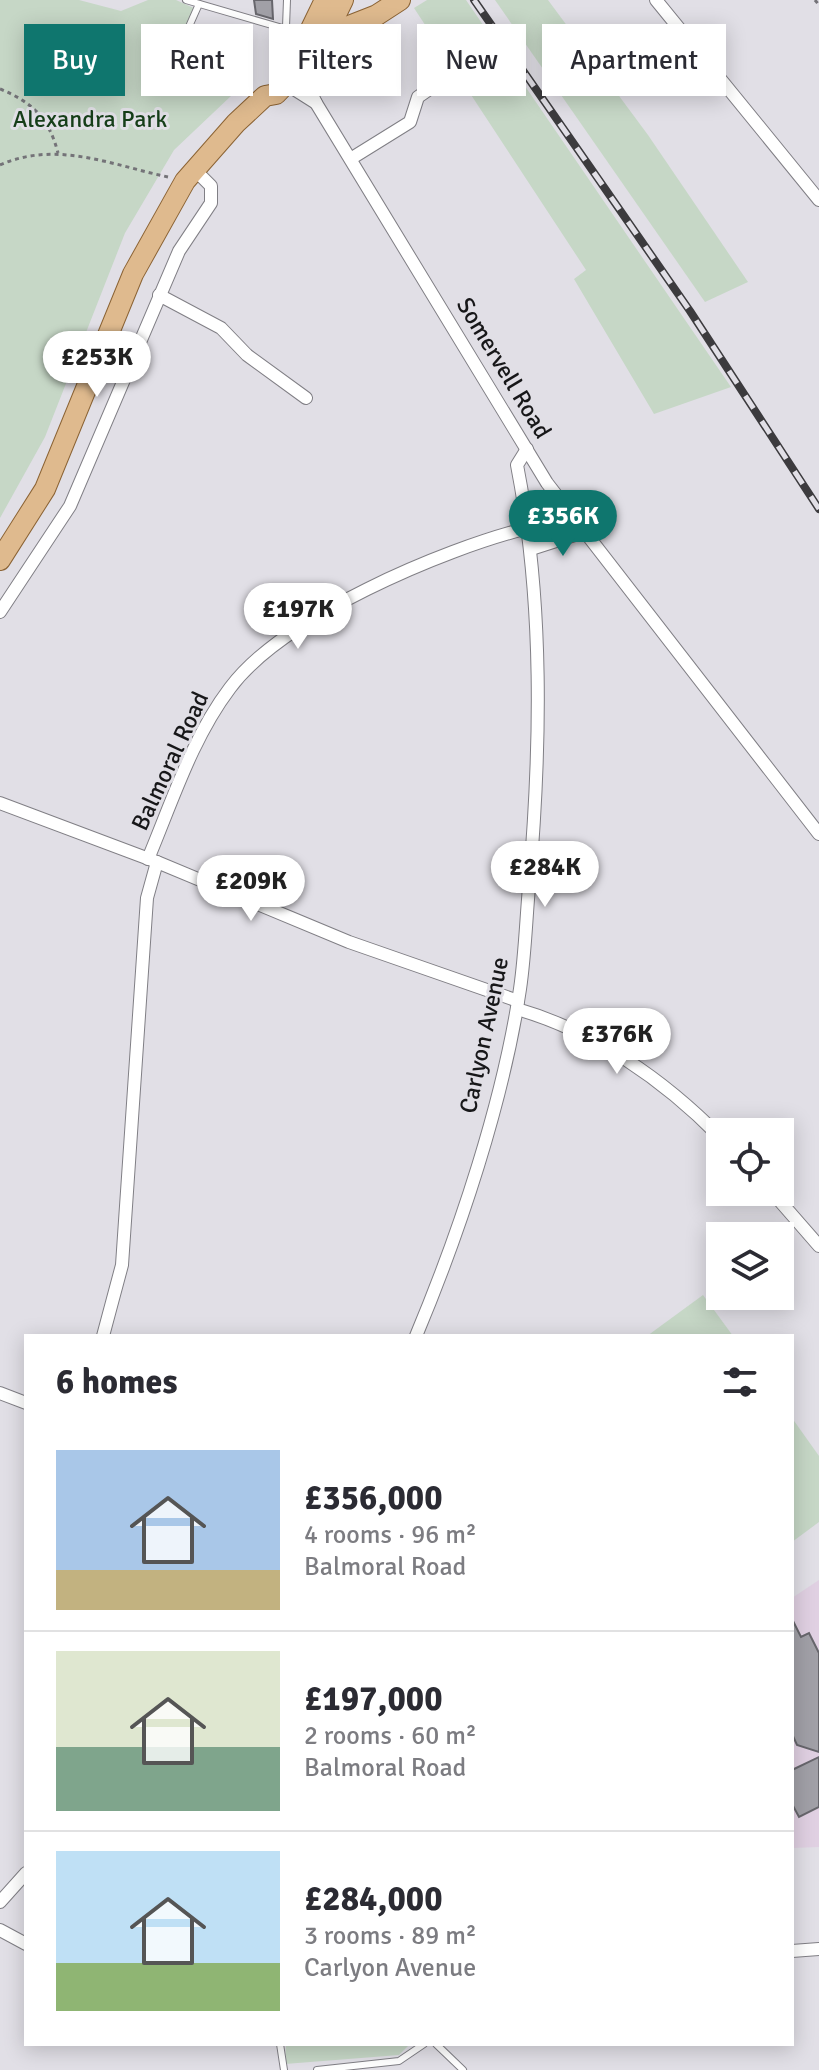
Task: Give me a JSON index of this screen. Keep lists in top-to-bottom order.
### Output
{
  "streets": {
    "street": ["Somervell Road", "Balmoral Road", "Carlyon Avenue"]
  },
  "crossings": [
    ["Somervell Road", "Carlyon Avenue"],
    ["Balmoral Road", "Carlyon Avenue"]
  ],
  "parks": ["Alexandra Park"],
  "page": {
    "chip": [
      "Buy",
      "Rent",
      "Filters",
      "New",
      "Apartment"
    ],
    "price": [
      "£253K",
      "£356K",
      "£197K",
      "£284K",
      "£209K",
      "£376K"
    ],
    "heading": "6 homes",
    "list": [
      {
        "name": "£356,000",
        "note": "4 rooms · 96 m² · Balmoral Road"
      },
      {
        "name": "£197,000",
        "note": "2 rooms · 60 m² · Balmoral Road"
      },
      {
        "name": "£284,000",
        "note": "3 rooms · 89 m² · Carlyon Avenue"
      }
    ]
  }
}
